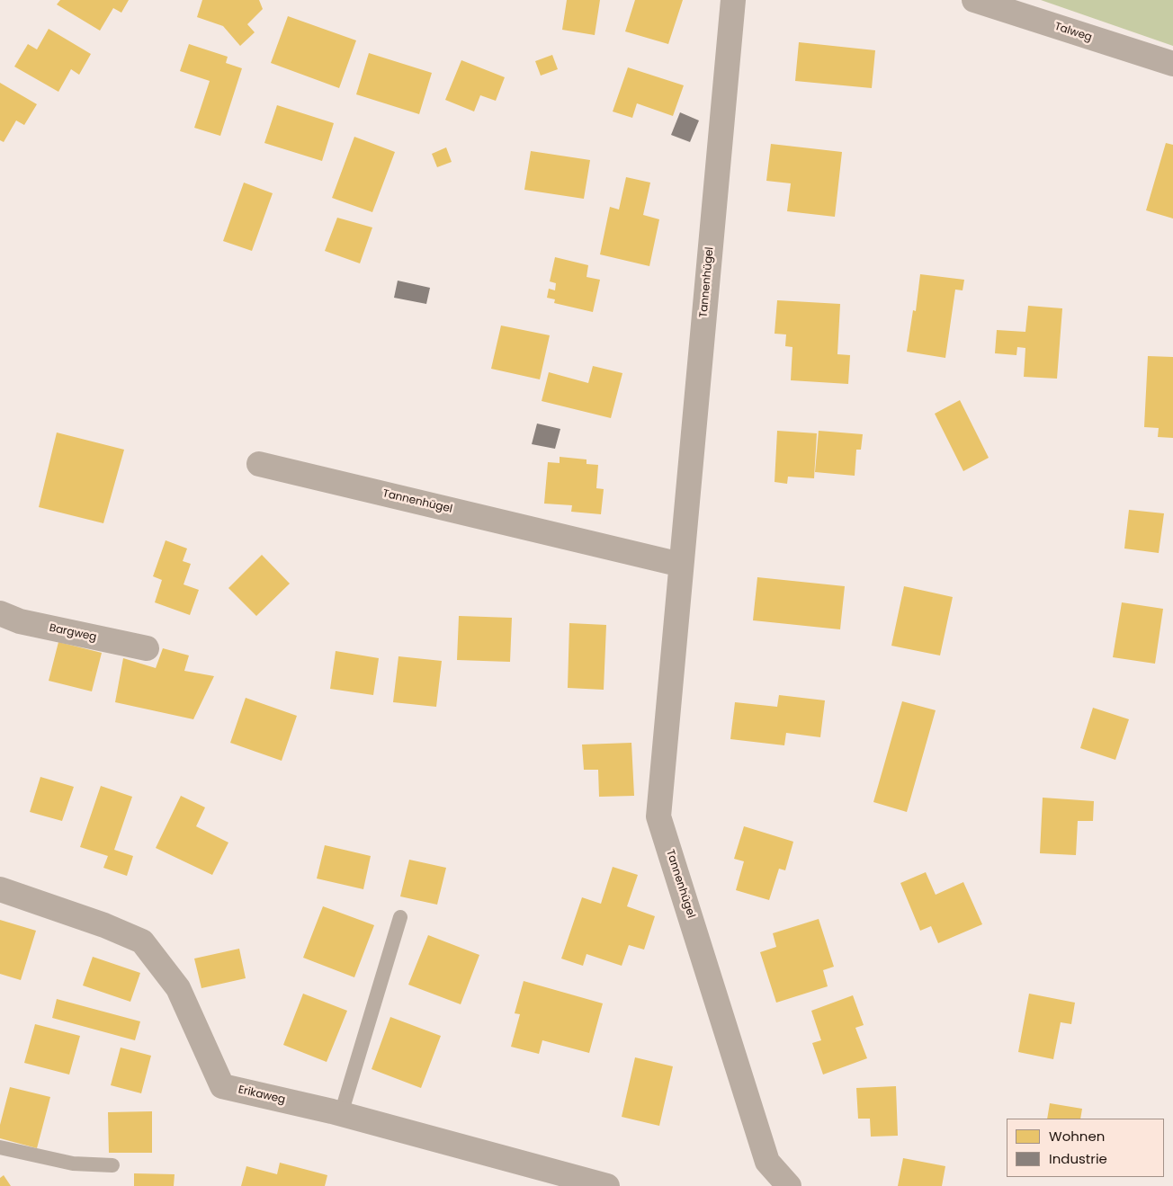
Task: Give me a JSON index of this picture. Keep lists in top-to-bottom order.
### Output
{
  "streets": {
    "street": [
      "Talweg",
      "Tannenhügel",
      "Bargweg",
      "Erikaweg"
    ]
  },
  "legend": ["Wohnen", "Industrie"]
}
